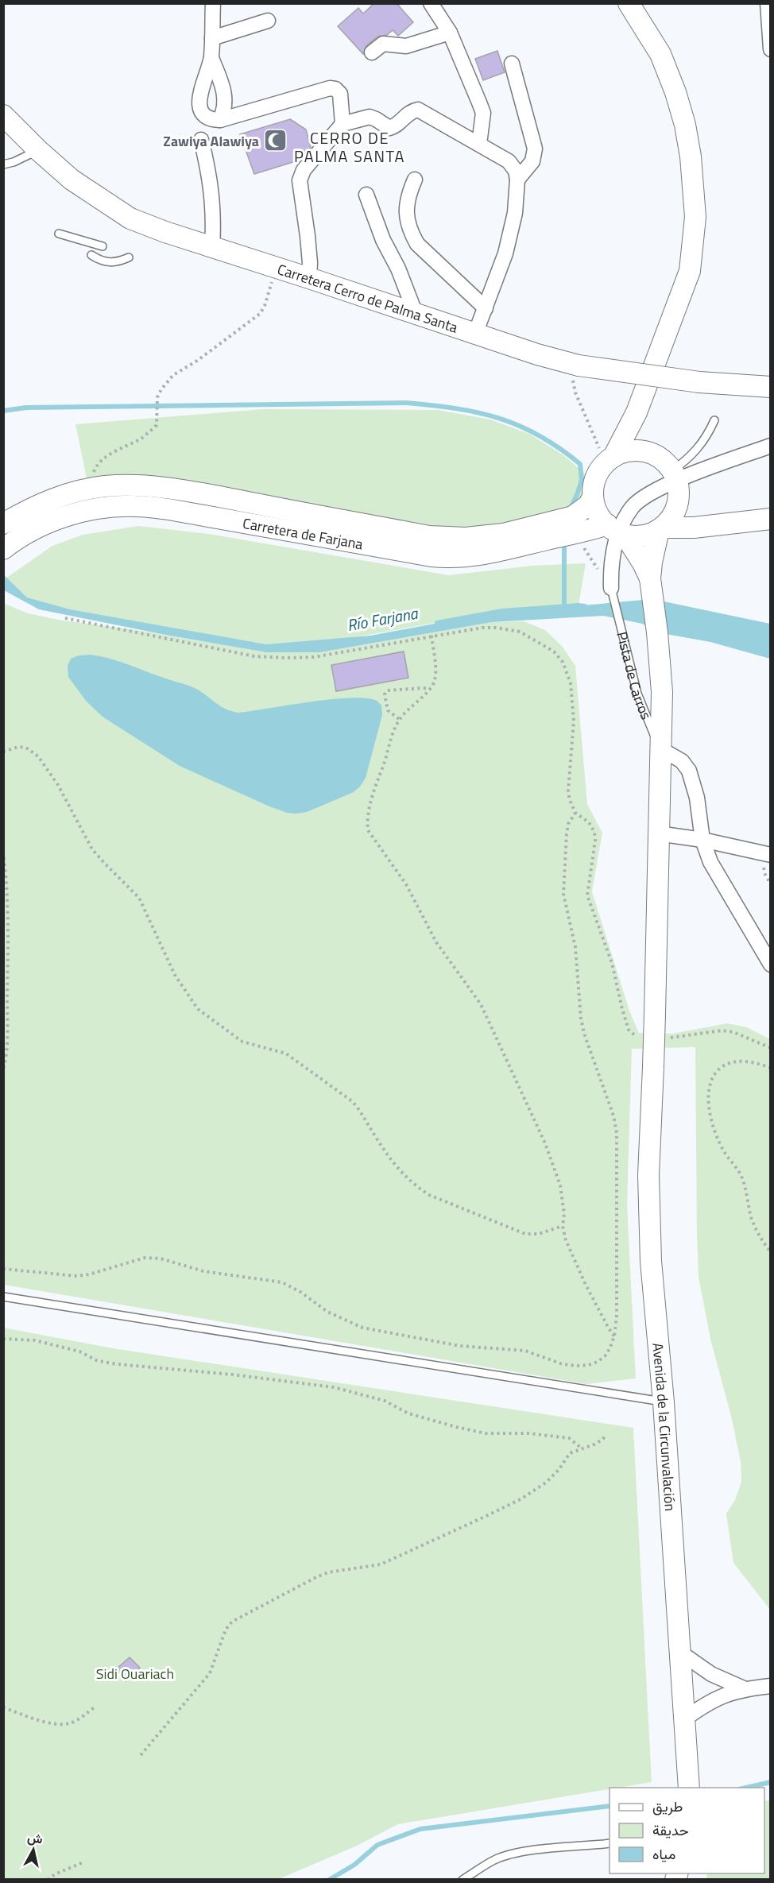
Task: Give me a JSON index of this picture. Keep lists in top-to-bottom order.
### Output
{
  "streets": {
    "main road": ["Carretera Cerro de Palma Santa", "Carretera de Farjana", "Avenida de la Circunvalación"],
    "street": ["Pista de Carros"]
  },
  "crossings": [
    ["Carretera de Farjana", "Pista de Carros"],
    ["Pista de Carros", "Avenida de la Circunvalación"]
  ],
  "districts": ["CERRO DE PALMA SANTA"],
  "water": ["Río Farjana"],
  "parks": ["Sidi Ouariach"],
  "places": {
    "mosque": ["Zawiya Alawiya"]
  },
  "legend": ["طريق", "حديقة", "مياه"],
  "north": "top"
}
